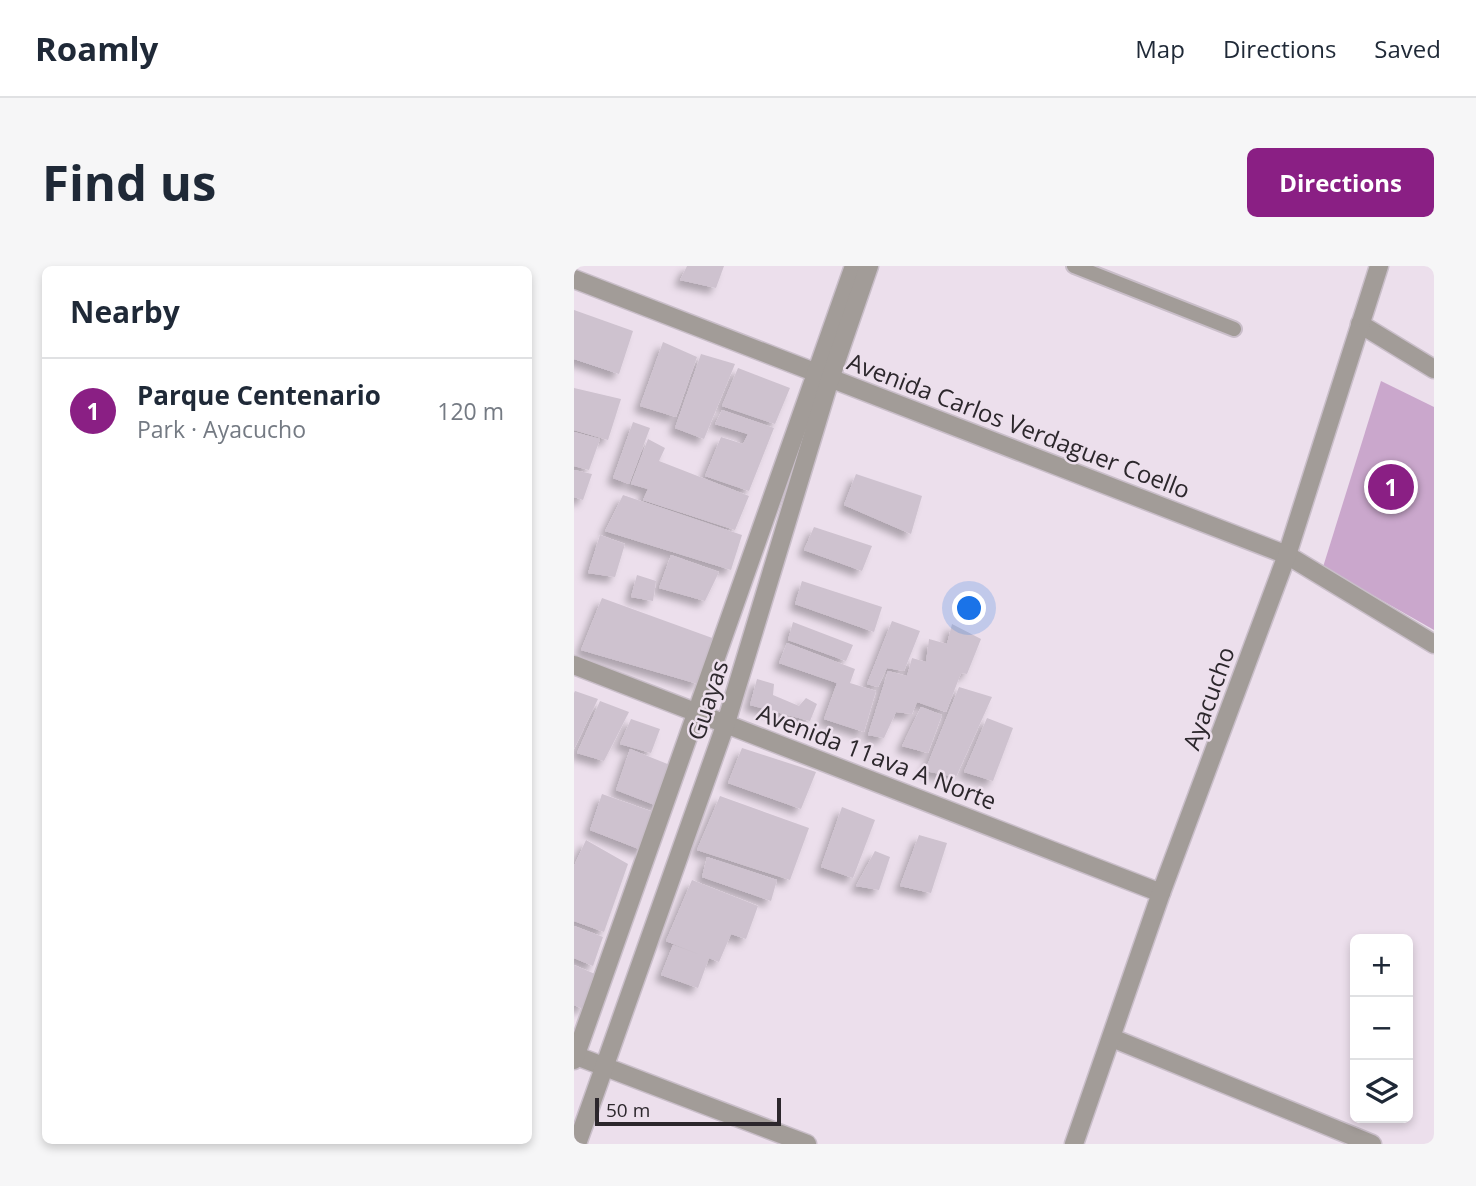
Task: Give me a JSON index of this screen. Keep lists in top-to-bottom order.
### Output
{
  "streets": {
    "street": [
      "Avenida Carlos Verdaguer Coello",
      "Ayacucho",
      "Guayas",
      "Avenida 11ava A Norte"
    ]
  },
  "crossings": [
    ["Avenida Carlos Verdaguer Coello", "Ayacucho"],
    ["Avenida Carlos Verdaguer Coello", "Guayas"],
    ["Ayacucho", "Avenida 11ava A Norte"],
    ["Guayas", "Avenida 11ava A Norte"]
  ],
  "scale_bar": "50 m",
  "page": {
    "header": "Roamly",
    "nav": ["Map", "Directions", "Saved"],
    "buttons": "Directions",
    "title": "Find us",
    "heading": "Nearby",
    "list": [
      {
        "mark": "1",
        "name": "Parque Centenario",
        "note": "Park · Ayacucho",
        "value": "120 m"
      }
    ],
    "pins": "1",
    "map_buttons": ["+", "−"],
    "scale": "50 m"
  }
}
